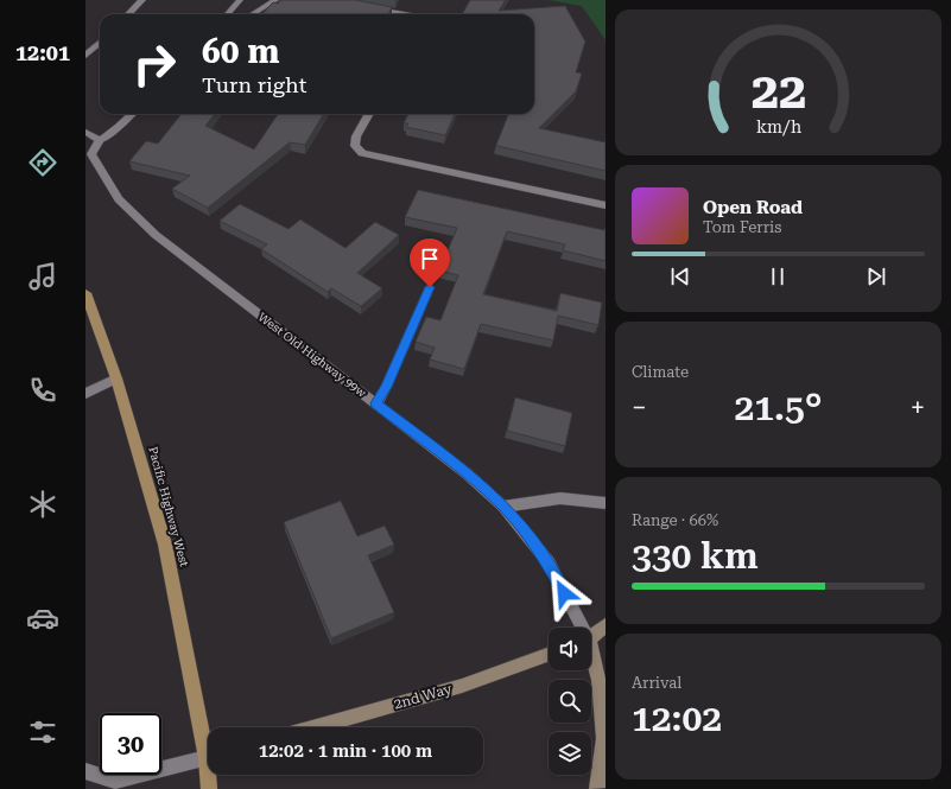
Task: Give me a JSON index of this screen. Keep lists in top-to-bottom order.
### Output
{
  "streets": {
    "main road": ["Pacific Highway West"],
    "street": ["West Old Highway 99w", "2nd Way"]
  },
  "page": {
    "tabs": "12:01",
    "turn": ["60 m", "Turn right"],
    "song": ["Open Road", "Tom Ferris"],
    "tile": [
      "Climate",
      ["Range · 66%", "330 km"],
      ["Arrival", "12:02"]
    ],
    "heat": ["−", "21.5°", "+"],
    "limit": "30",
    "trip": "12:02 · 1 min · 100 m",
    "gauge": ["22", "km/h"]
  }
}
